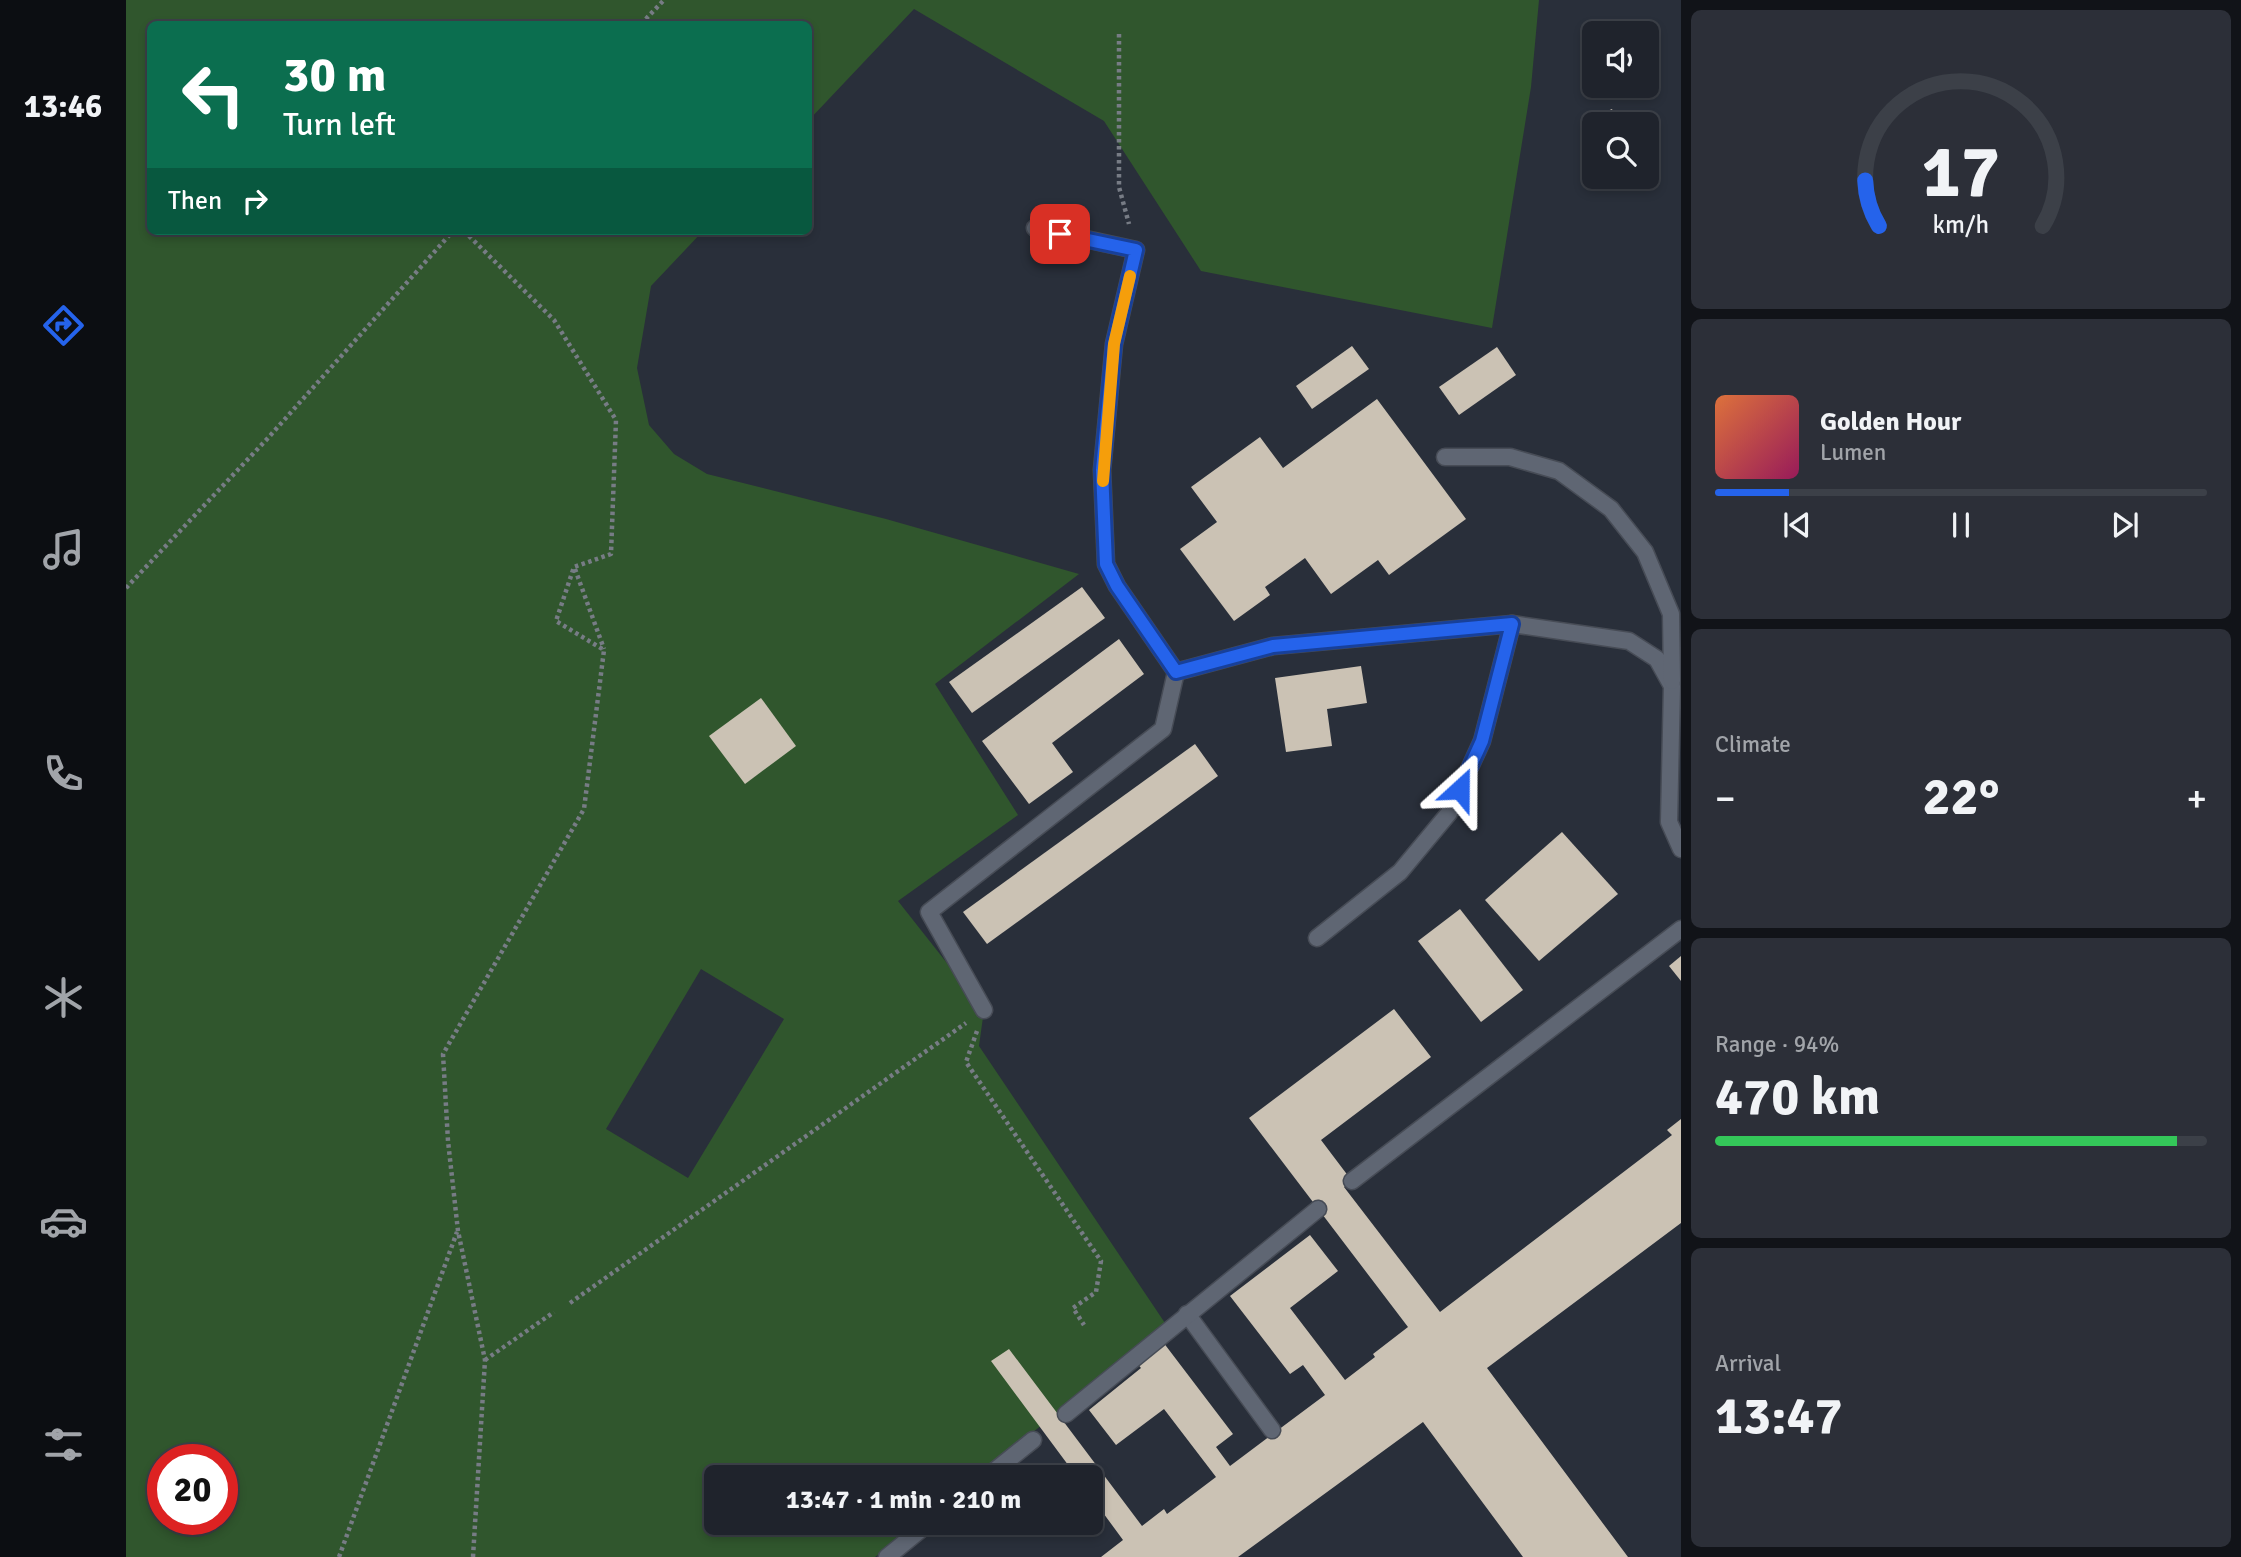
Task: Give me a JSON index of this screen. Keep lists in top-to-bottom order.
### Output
{
  "page": {
    "tabs": "13:46",
    "turn": ["30 m", "Turn left"],
    "then": "Then",
    "song": ["Golden Hour", "Lumen"],
    "tile": [
      "Climate",
      ["Range · 94%", "470 km"],
      ["Arrival", "13:47"]
    ],
    "heat": ["−", "22°", "+"],
    "limit": "20",
    "trip": "13:47 · 1 min · 210 m",
    "gauge": ["17", "km/h"]
  }
}
